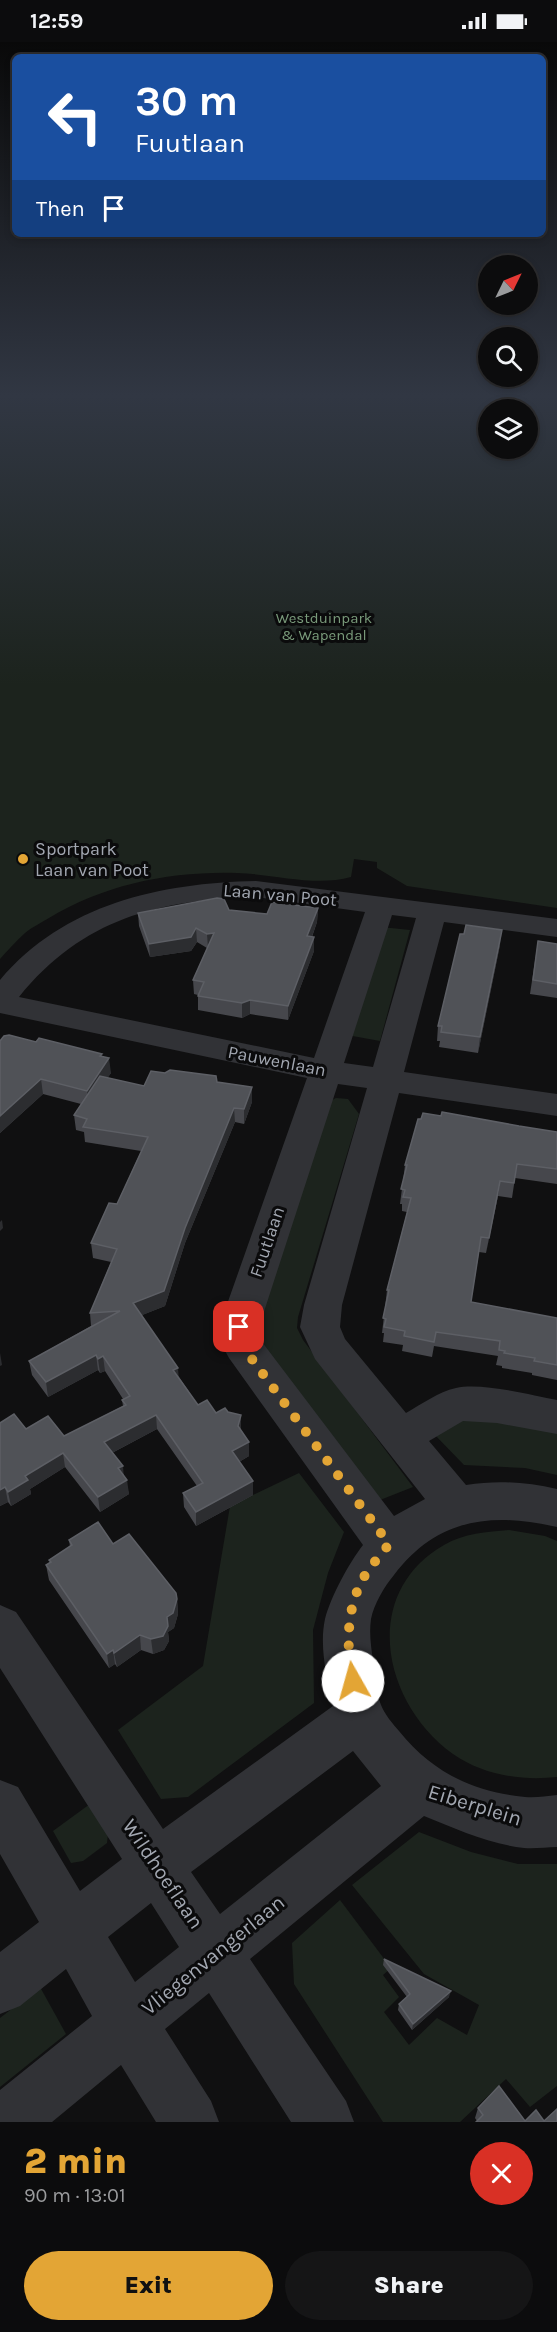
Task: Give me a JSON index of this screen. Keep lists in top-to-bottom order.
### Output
{
  "streets": {
    "street": [
      "Laan van Poot",
      "Pauwenlaan",
      "Fuutlaan",
      "Eiberplein",
      "Wildhoeflaan",
      "Vliegenvangerlaan"
    ]
  },
  "crossings": [
    ["Laan van Poot", "Pauwenlaan"],
    ["Laan van Poot", "Fuutlaan"],
    ["Pauwenlaan", "Fuutlaan"],
    ["Fuutlaan", "Eiberplein"],
    ["Eiberplein", "Vliegenvangerlaan"],
    ["Wildhoeflaan", "Vliegenvangerlaan"]
  ],
  "parks": ["Westduinpark & Wapendal"],
  "places": ["Sportpark Laan van Poot"],
  "north": "top right",
  "page": {
    "status": "12:59",
    "turn": ["30 m", "Fuutlaan"],
    "then": "Then",
    "heading": ["2 min", "90 m · 13:01"],
    "buttons": ["Exit", "Share"]
  }
}
